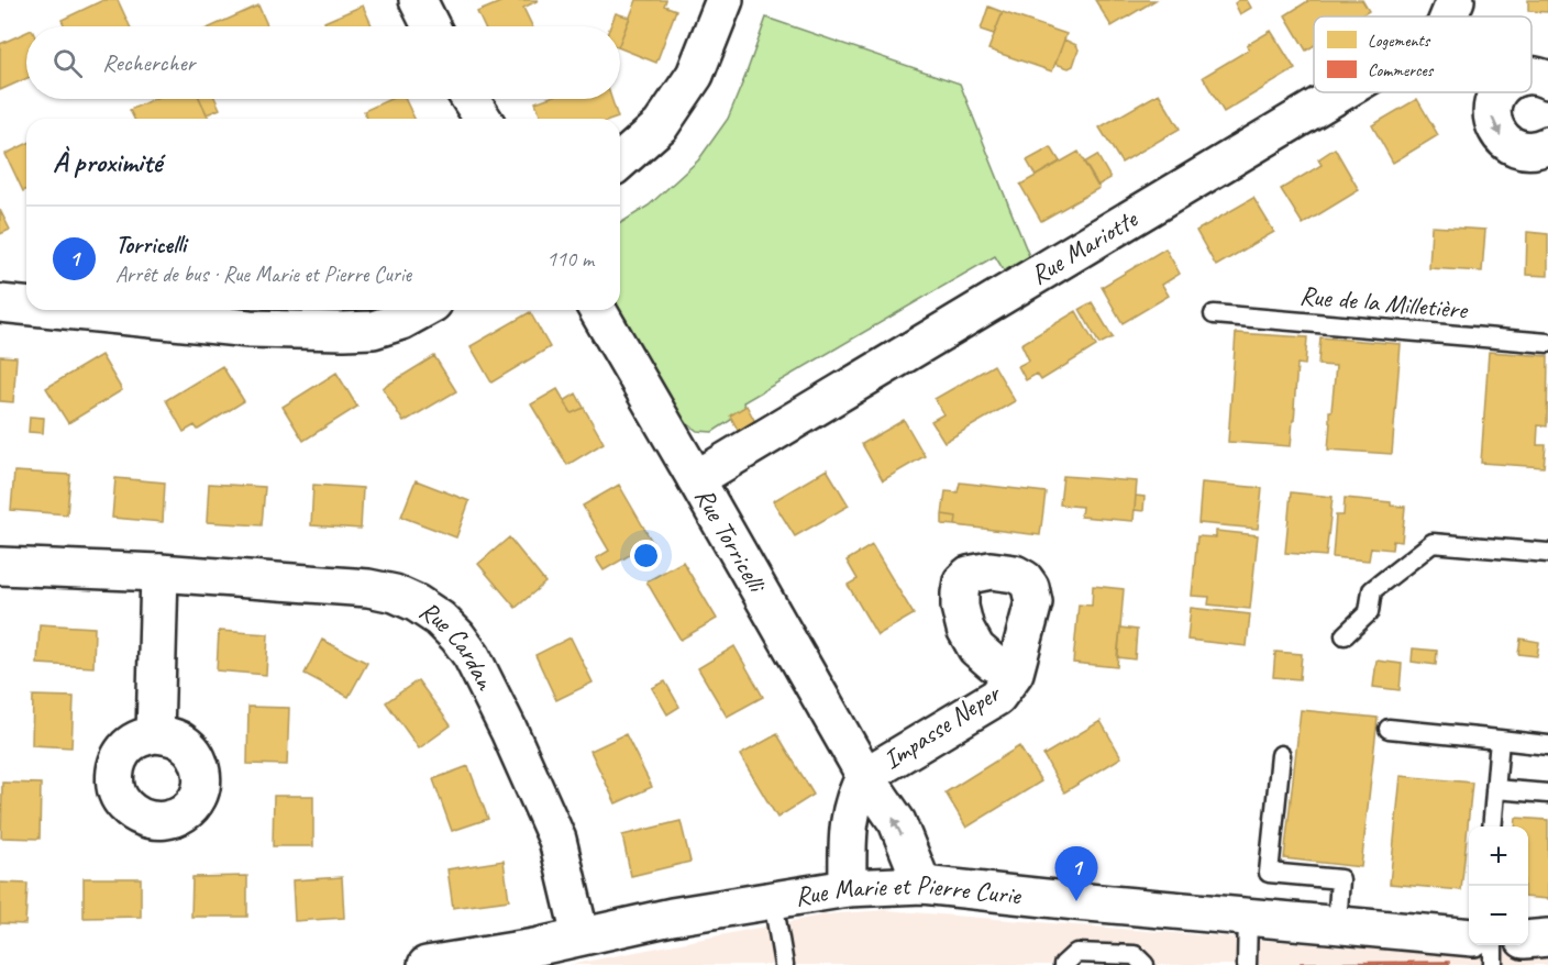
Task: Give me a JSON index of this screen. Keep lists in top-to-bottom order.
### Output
{
  "streets": {
    "street": [
      "Rue Mariotte",
      "Rue Torricelli",
      "Rue Cardan",
      "Impasse Neper",
      "Rue Marie et Pierre Curie"
    ],
    "lane": ["Rue de la Milletière"]
  },
  "crossings": [
    ["Rue Mariotte", "Rue Torricelli"],
    ["Rue Torricelli", "Impasse Neper"],
    ["Rue Torricelli", "Rue Marie et Pierre Curie"],
    ["Rue Cardan", "Rue Marie et Pierre Curie"]
  ],
  "legend": ["Logements", "Commerces"],
  "page": {
    "search": "Rechercher",
    "heading": "À proximité",
    "list": [
      {
        "mark": "1",
        "name": "Torricelli",
        "note": "Arrêt de bus · Rue Marie et Pierre Curie",
        "value": "110 m"
      }
    ],
    "map_buttons": ["+", "−"],
    "pins": "1"
  }
}
